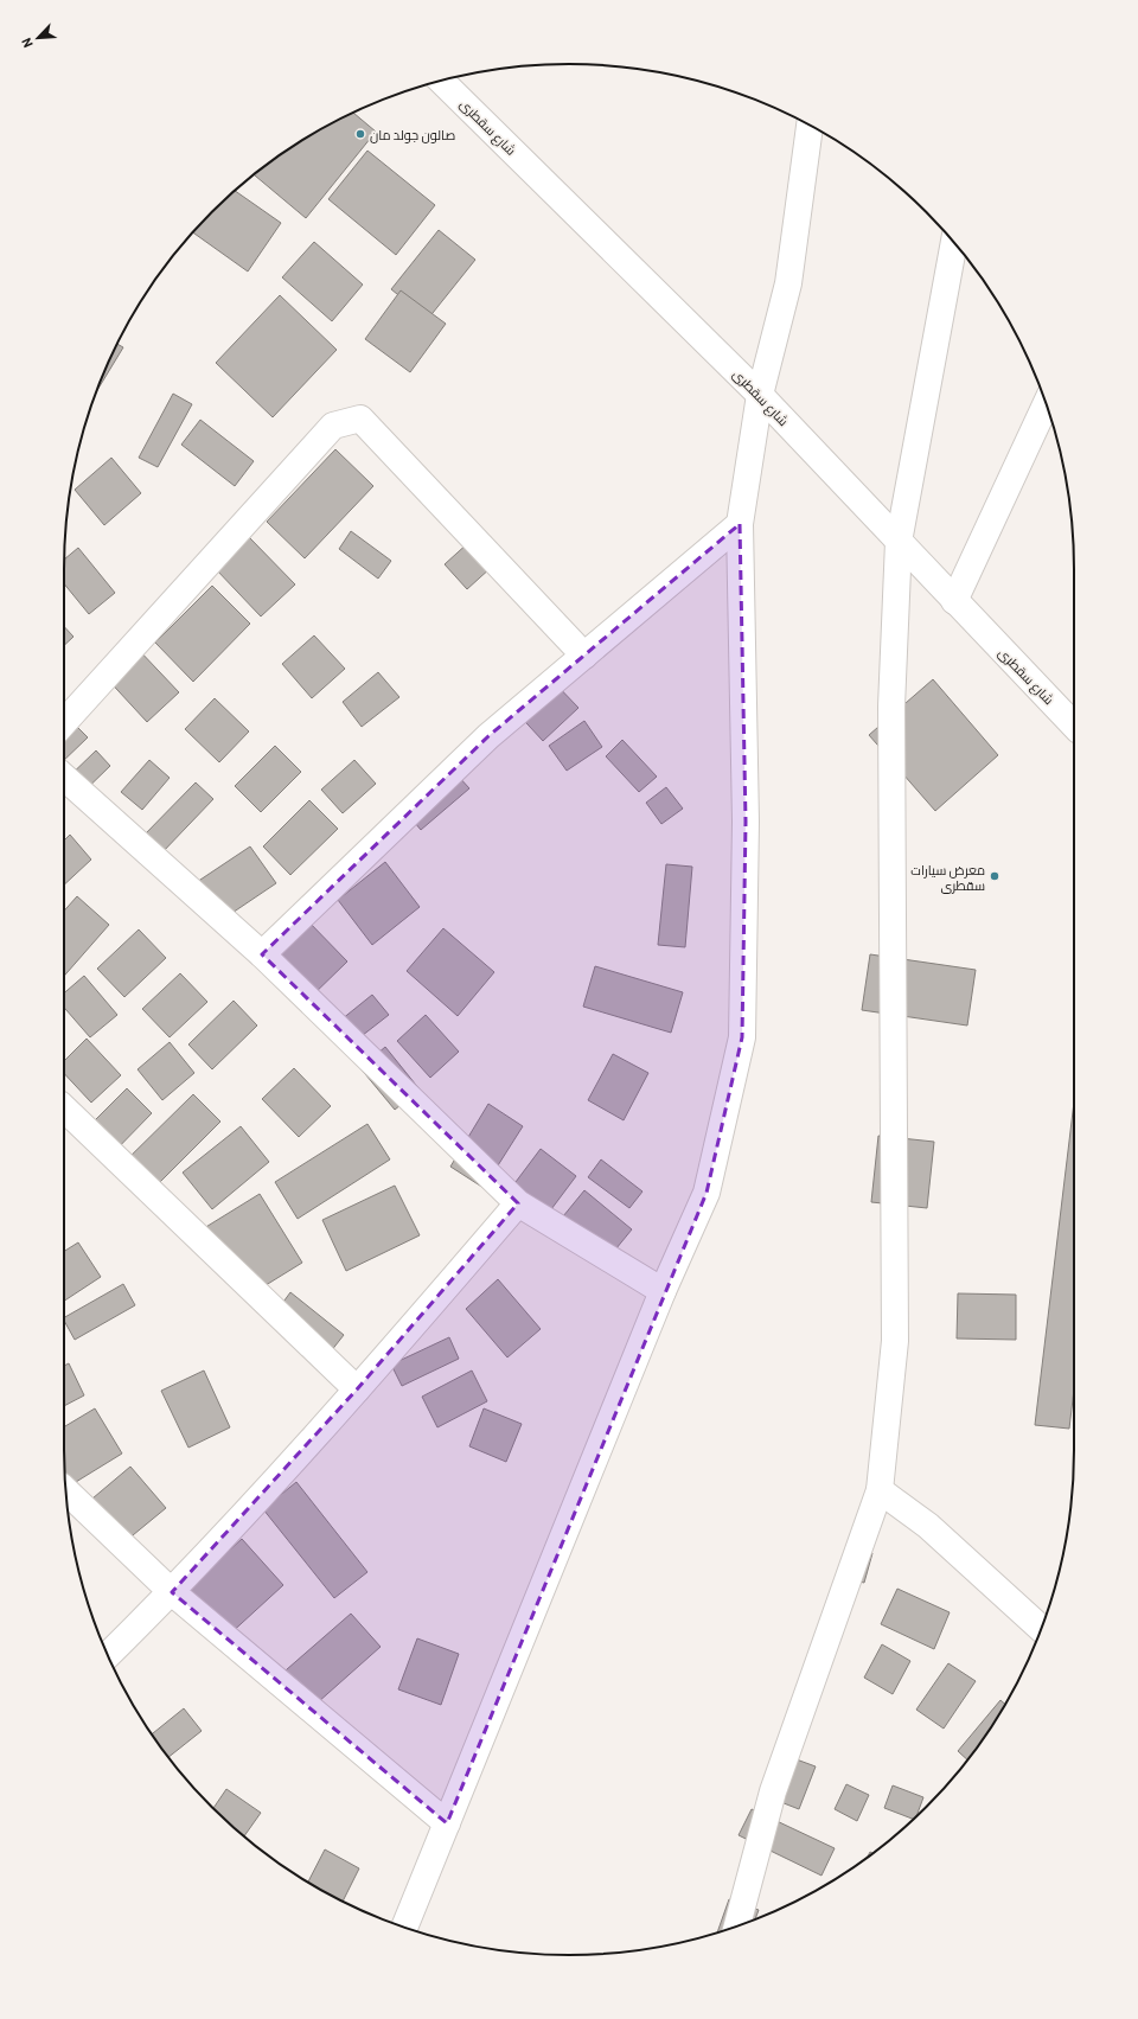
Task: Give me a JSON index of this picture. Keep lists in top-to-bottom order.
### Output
{
  "streets": {
    "street": ["شارع سقطرى"]
  },
  "places": ["صالون جولد مان", "معرض سيارات سقطرى"],
  "north": "bottom left"
}
